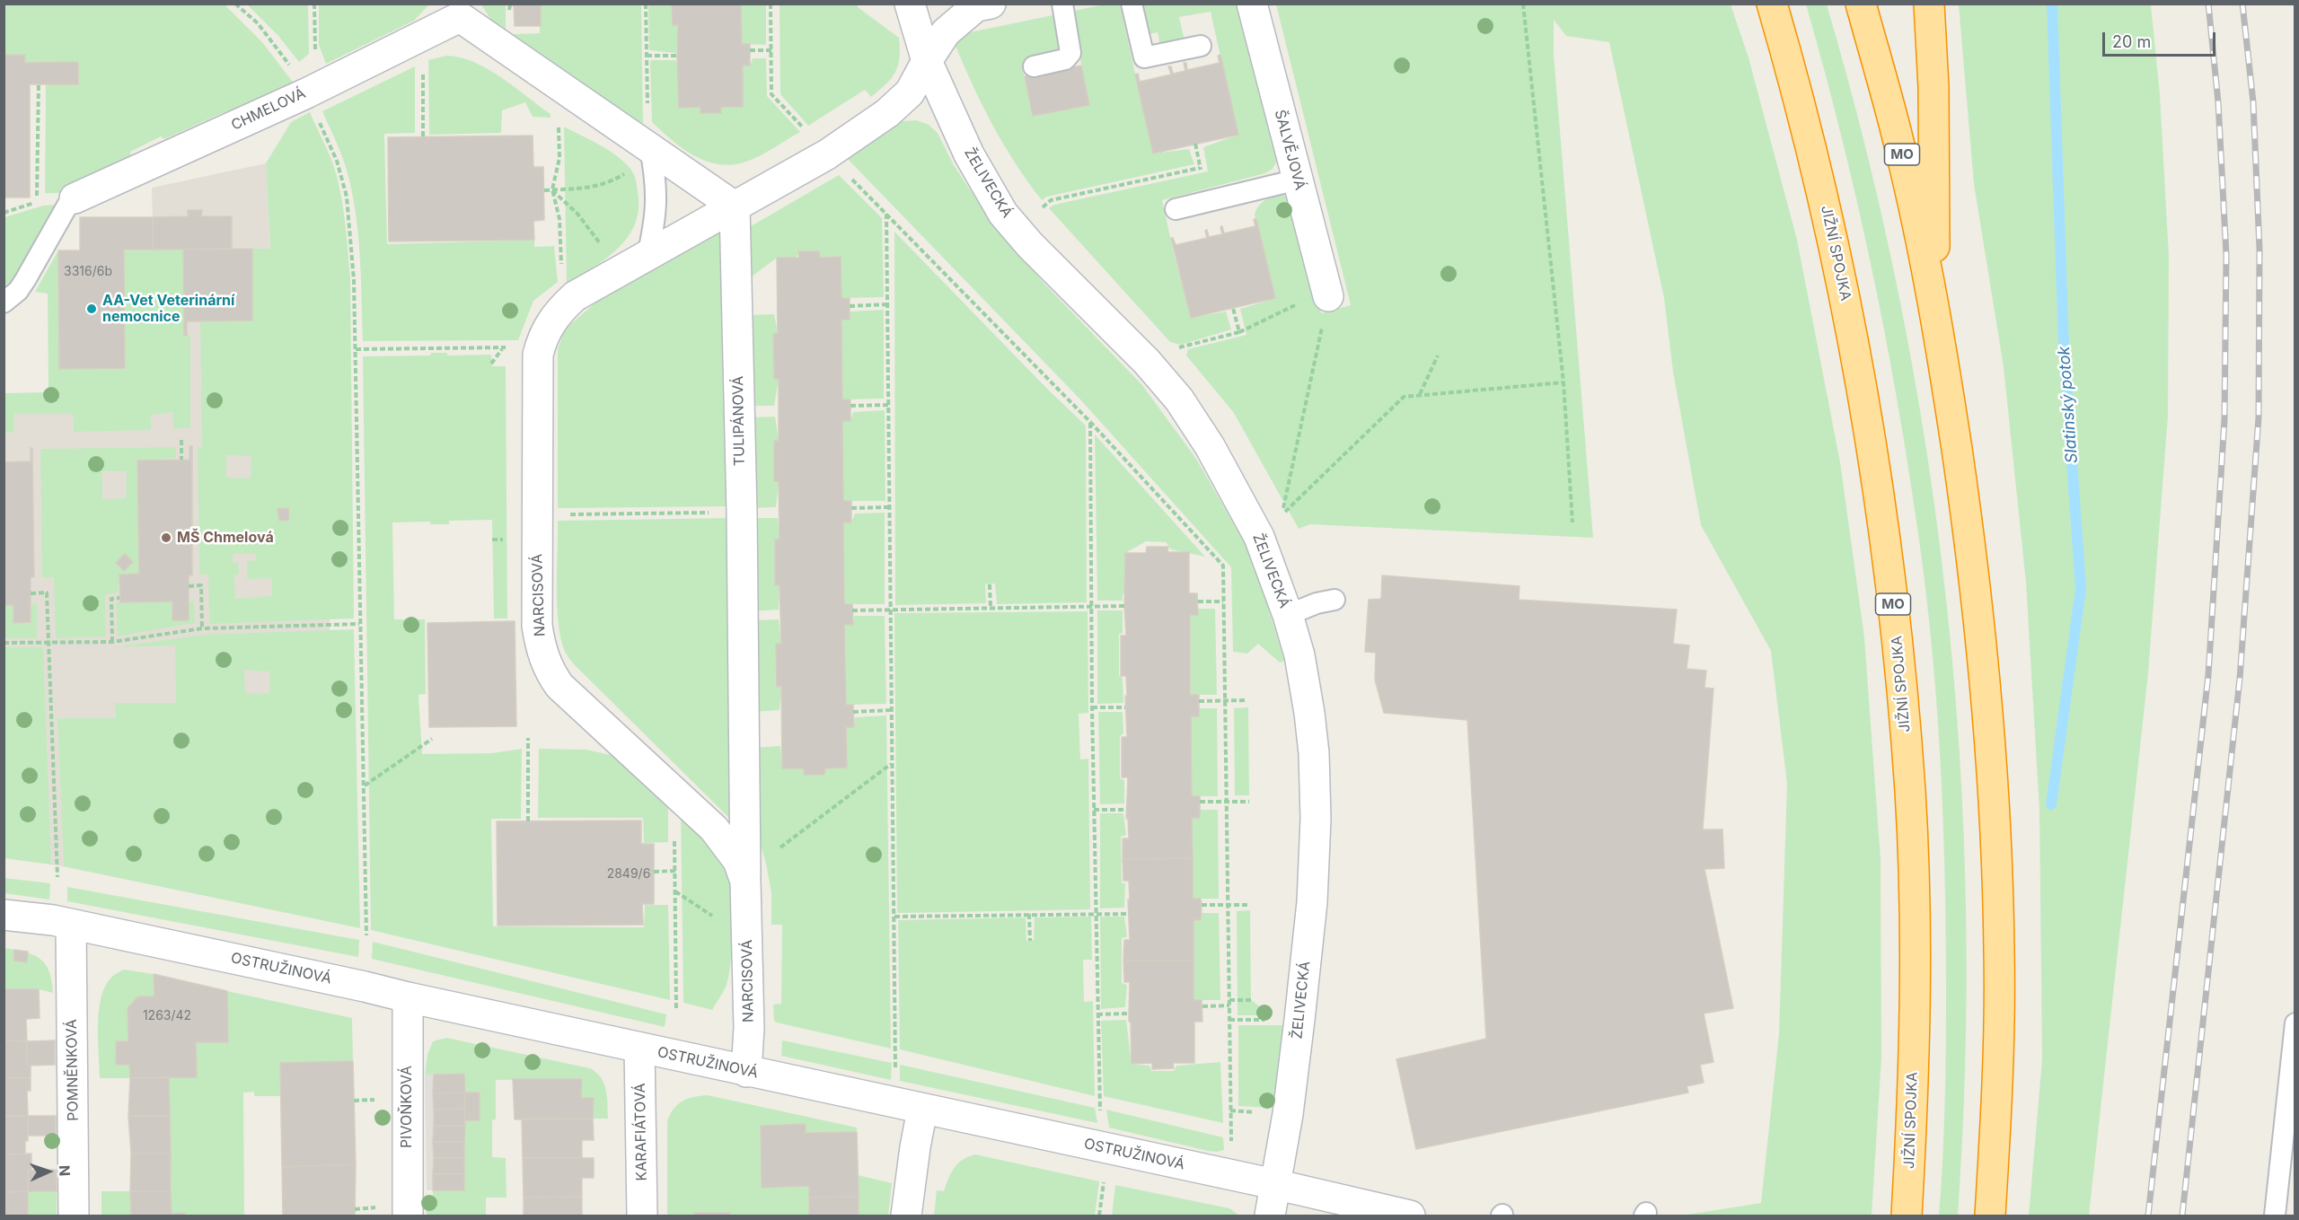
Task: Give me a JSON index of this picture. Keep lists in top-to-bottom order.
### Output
{
  "streets": {
    "highway": ["MO", "JIŽNÍ SPOJKA"],
    "street": [
      "CHMELOVÁ",
      "ŠALVĚJOVÁ",
      "ŽELIVECKÁ",
      "TULIPÁNOVÁ",
      "NARCISOVÁ",
      "OSTRUŽINOVÁ",
      "POMNĚNKOVÁ",
      "PIVOŇKOVÁ",
      "KARAFIÁTOVÁ"
    ]
  },
  "crossings": [
    ["CHMELOVÁ", "TULIPÁNOVÁ"],
    ["CHMELOVÁ", "NARCISOVÁ"],
    ["ŽELIVECKÁ", "OSTRUŽINOVÁ"],
    ["TULIPÁNOVÁ", "NARCISOVÁ"],
    ["NARCISOVÁ", "OSTRUŽINOVÁ"],
    ["OSTRUŽINOVÁ", "POMNĚNKOVÁ"],
    ["OSTRUŽINOVÁ", "PIVOŇKOVÁ"],
    ["OSTRUŽINOVÁ", "KARAFIÁTOVÁ"]
  ],
  "water": ["Slatinský potok"],
  "places": ["AA-Vet Veterinární nemocnice", "MŠ Chmelová"],
  "house_numbers": ["3316/6b", "2849/6", "1263/42"],
  "scale_bar": "20 m",
  "north": "right"
}
